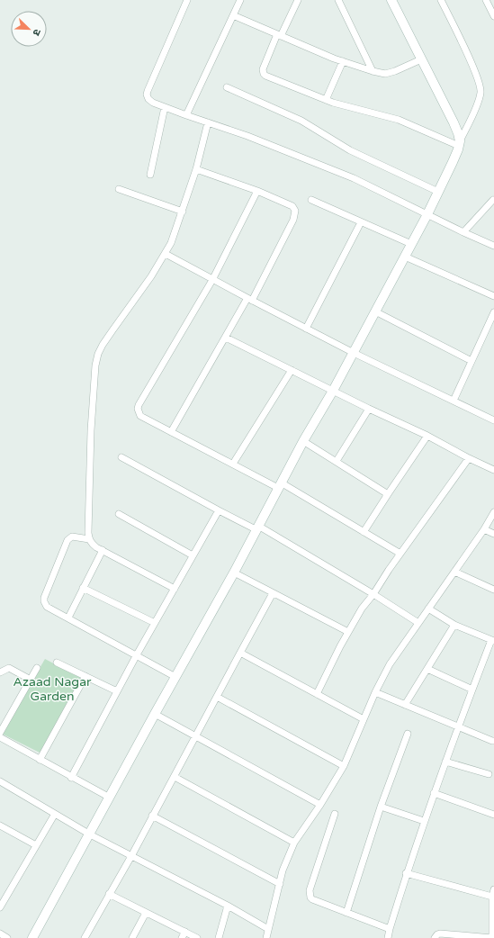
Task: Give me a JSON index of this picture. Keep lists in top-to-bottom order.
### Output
{
  "parks": ["Azaad Nagar Garden"],
  "north": "bottom right"
}
